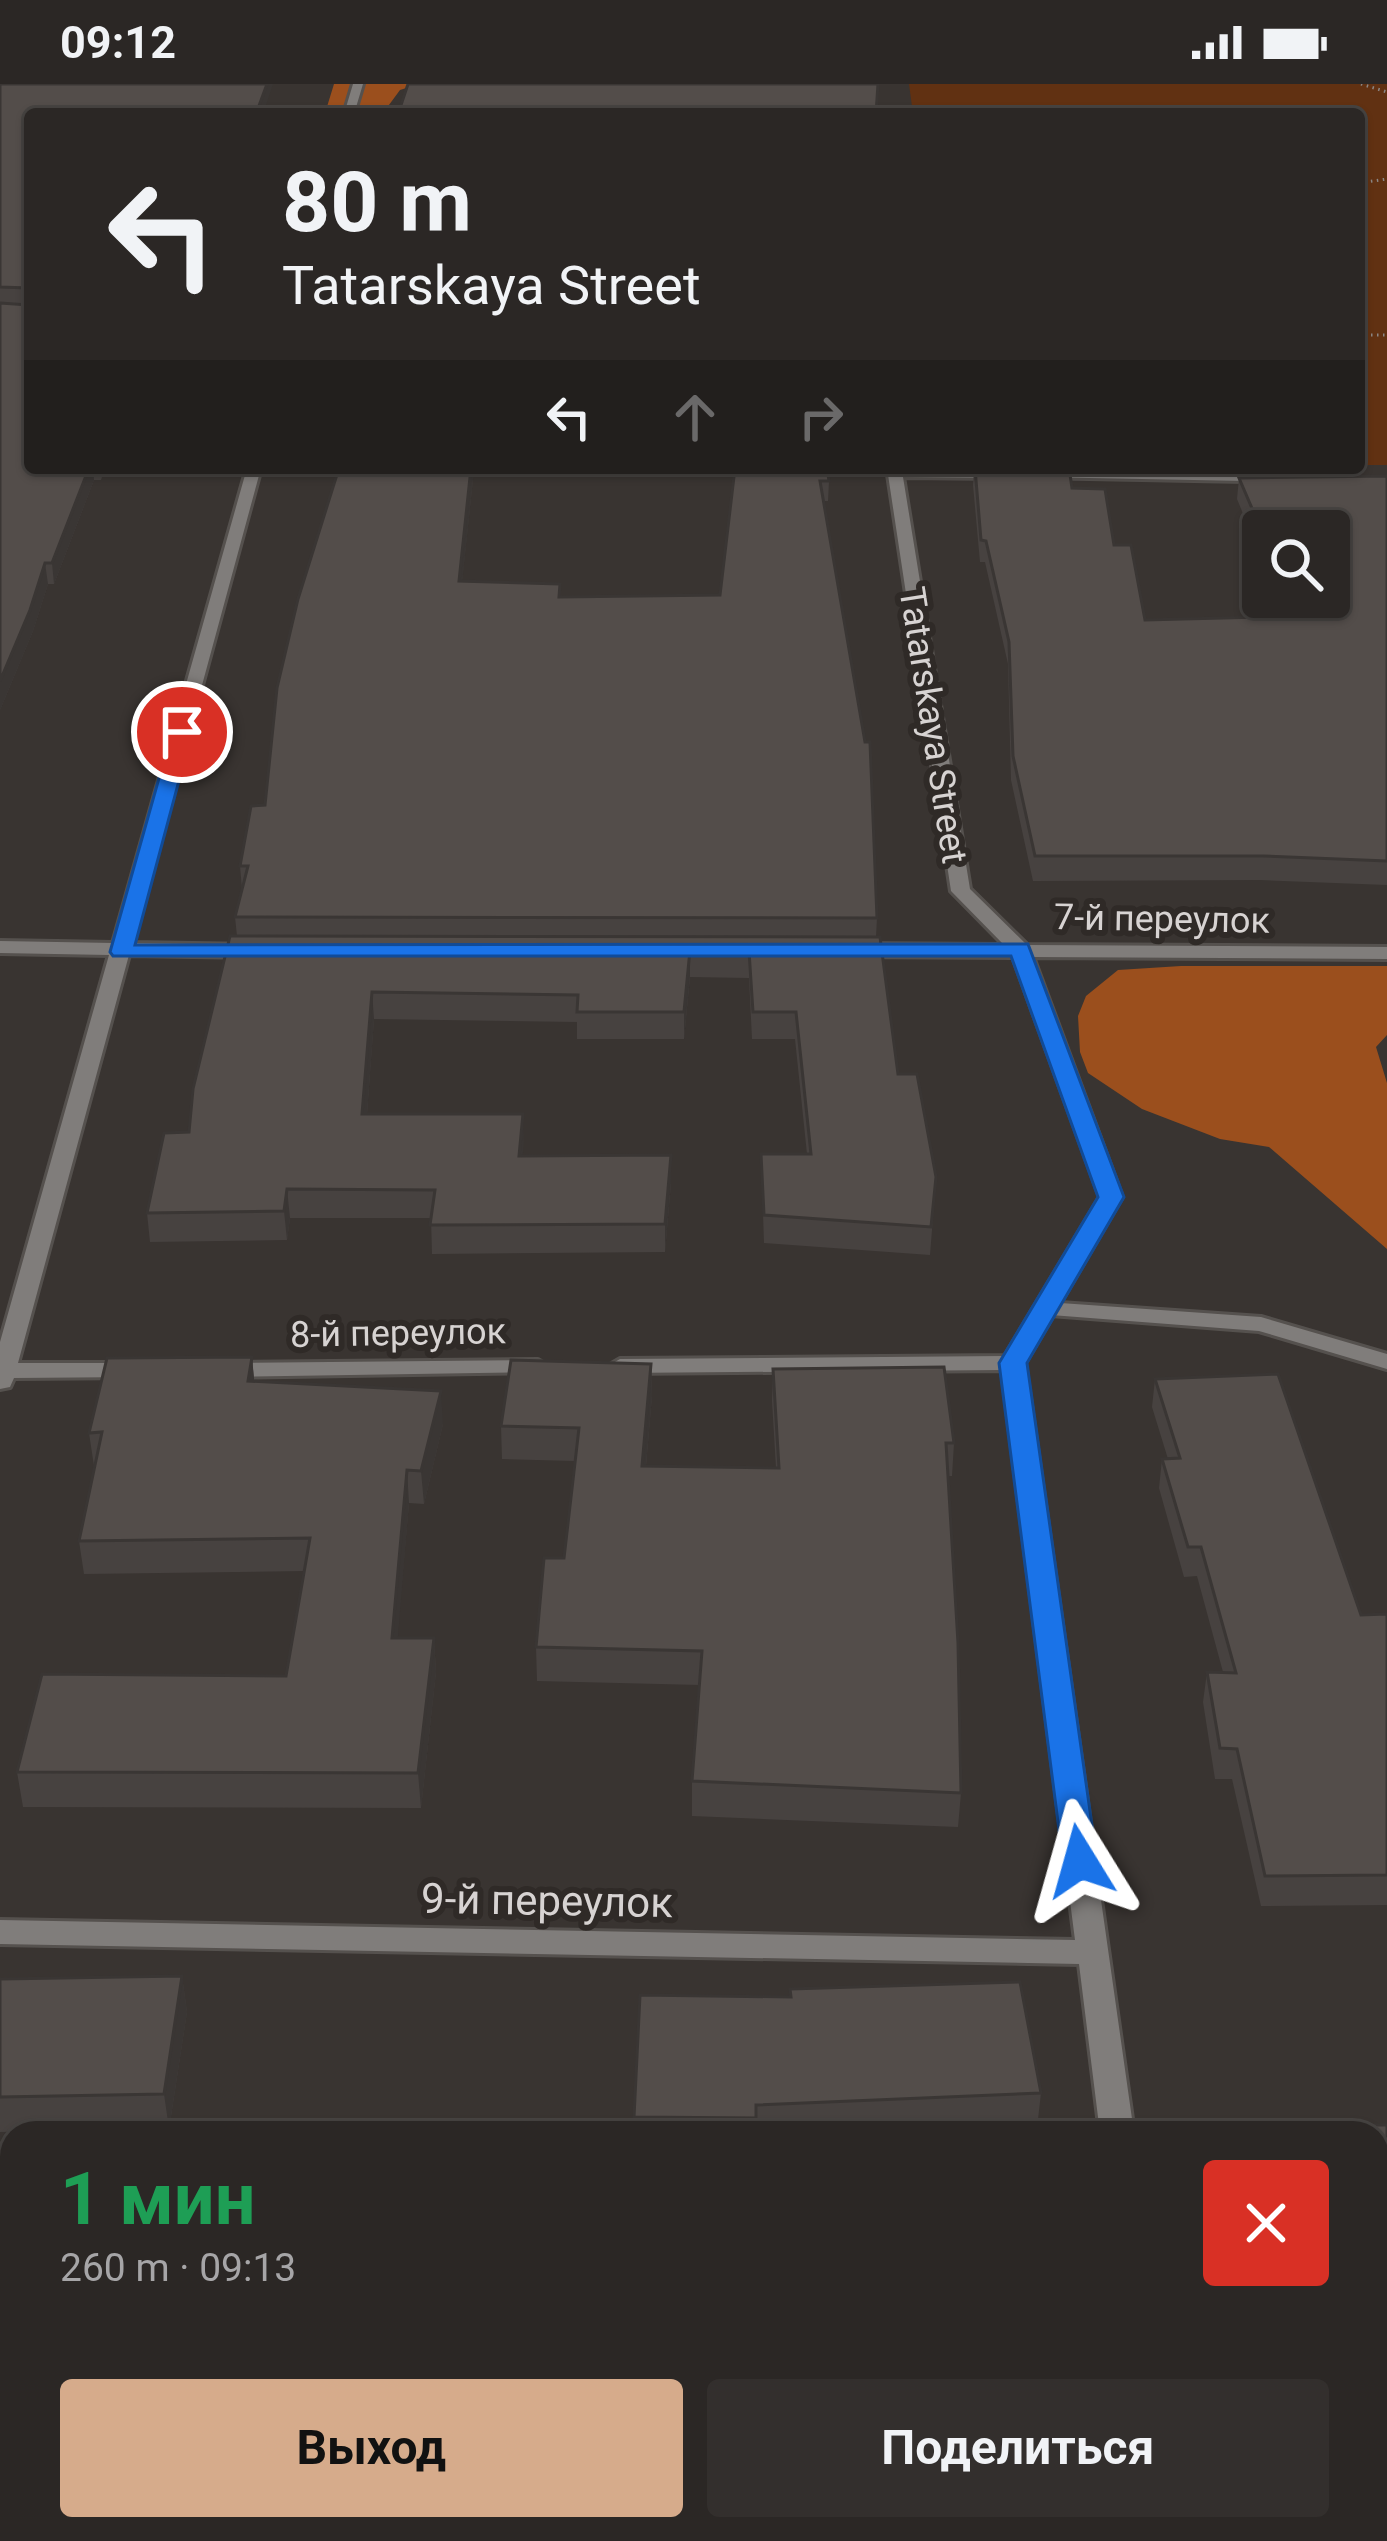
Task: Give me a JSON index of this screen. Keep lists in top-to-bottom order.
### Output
{
  "streets": {
    "street": [
      "Tatarskaya Street",
      "7-й переулок",
      "8-й переулок",
      "9-й переулок"
    ]
  },
  "crossings": [
    ["Tatarskaya Street", "7-й переулок"]
  ],
  "page": {
    "status": "09:12",
    "turn": ["80 m", "Tatarskaya Street"],
    "heading": ["1 мин", "260 m · 09:13"],
    "buttons": ["Выход", "Поделиться"]
  }
}
